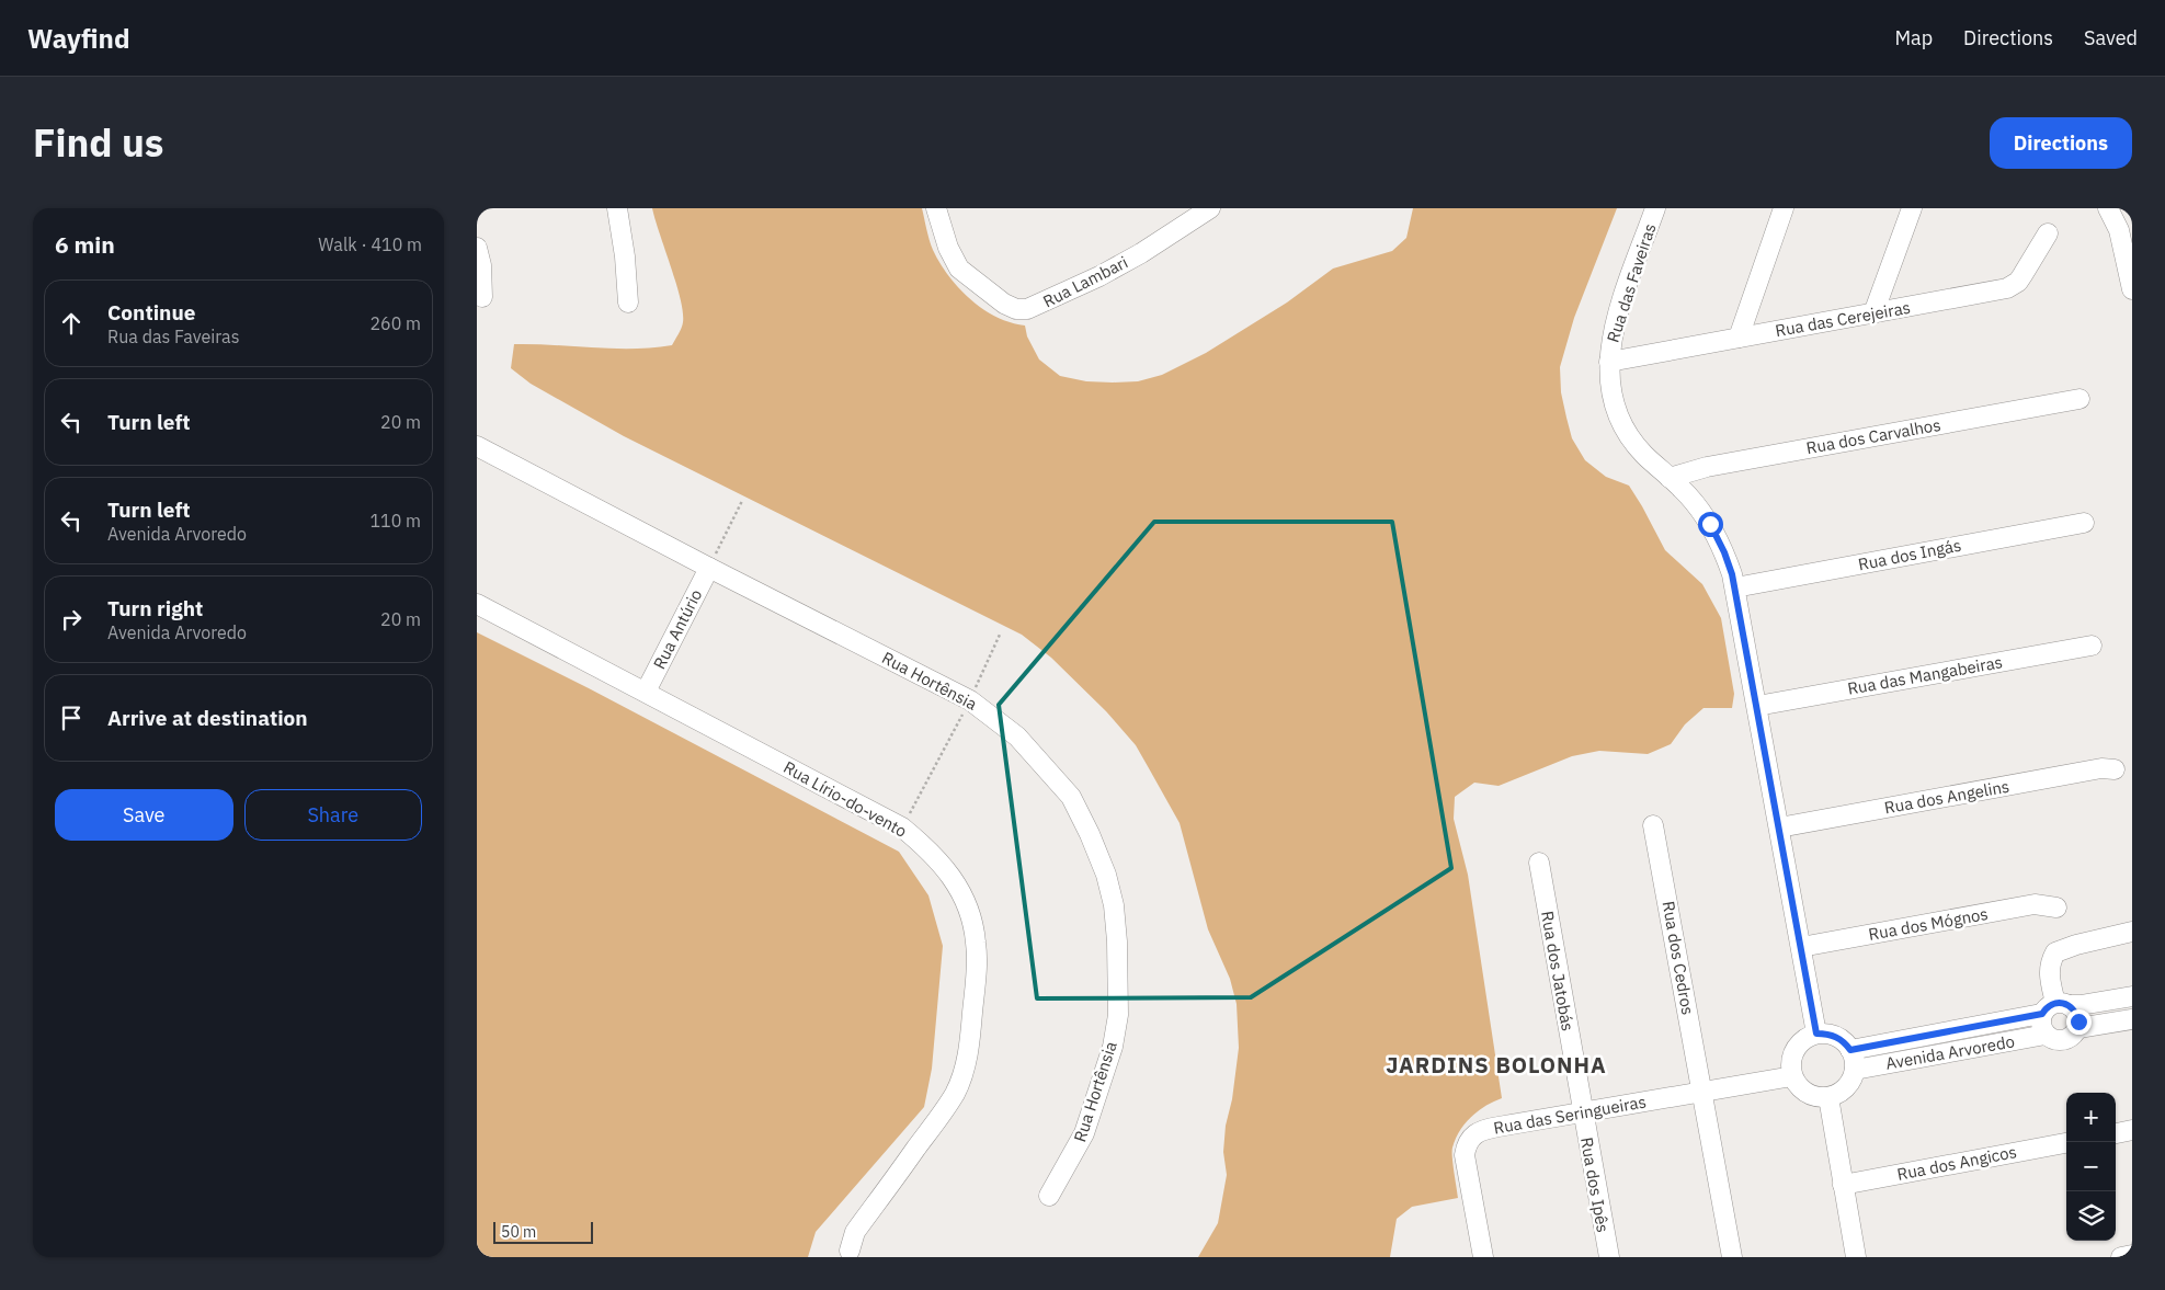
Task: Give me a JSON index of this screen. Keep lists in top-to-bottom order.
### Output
{
  "streets": {
    "street": [
      "Rua Lambari",
      "Rua das Faveiras",
      "Rua das Cerejeiras",
      "Rua dos Carvalhos",
      "Rua dos Ingás",
      "Rua Antúrio",
      "Rua das Mangabeiras",
      "Rua Hortênsia",
      "Rua dos Angelins",
      "Rua Lírio-do-vento",
      "Rua dos Mógnos",
      "Rua dos Cedros",
      "Rua dos Jatobás",
      "Avenida Arvoredo",
      "Rua das Seringueiras",
      "Rua dos Angicos",
      "Rua dos Ipês"
    ]
  },
  "crossings": [
    ["Rua das Faveiras", "Rua das Cerejeiras"],
    ["Rua das Faveiras", "Rua dos Carvalhos"],
    ["Rua das Faveiras", "Rua dos Ingás"],
    ["Rua das Faveiras", "Rua das Mangabeiras"],
    ["Rua das Faveiras", "Rua dos Angelins"],
    ["Rua das Faveiras", "Rua dos Mógnos"],
    ["Rua das Faveiras", "Avenida Arvoredo"],
    ["Rua das Faveiras", "Rua das Seringueiras"],
    ["Rua Antúrio", "Rua Hortênsia"],
    ["Rua Antúrio", "Rua Lírio-do-vento"],
    ["Rua dos Cedros", "Rua das Seringueiras"],
    ["Rua dos Jatobás", "Rua das Seringueiras"],
    ["Rua dos Jatobás", "Rua dos Ipês"],
    ["Avenida Arvoredo", "Rua das Seringueiras"],
    ["Rua das Seringueiras", "Rua dos Ipês"]
  ],
  "districts": ["JARDINS BOLONHA"],
  "scale_bar": "50 m",
  "page": {
    "header": "Wayfind",
    "nav": ["Map", "Directions", "Saved"],
    "title": "Find us",
    "buttons": [
      "Directions",
      ["Save", "Share"]
    ],
    "heading": ["6 min", "Walk · 410 m"],
    "list": [
      ["Continue", "Rua das Faveiras", "260 m"],
      ["Turn left", "20 m"],
      ["Turn left", "Avenida Arvoredo", "110 m"],
      ["Turn right", "Avenida Arvoredo", "20 m"],
      "Arrive at destination"
    ],
    "map_buttons": ["+", "−"],
    "scale": "50 m"
  }
}
